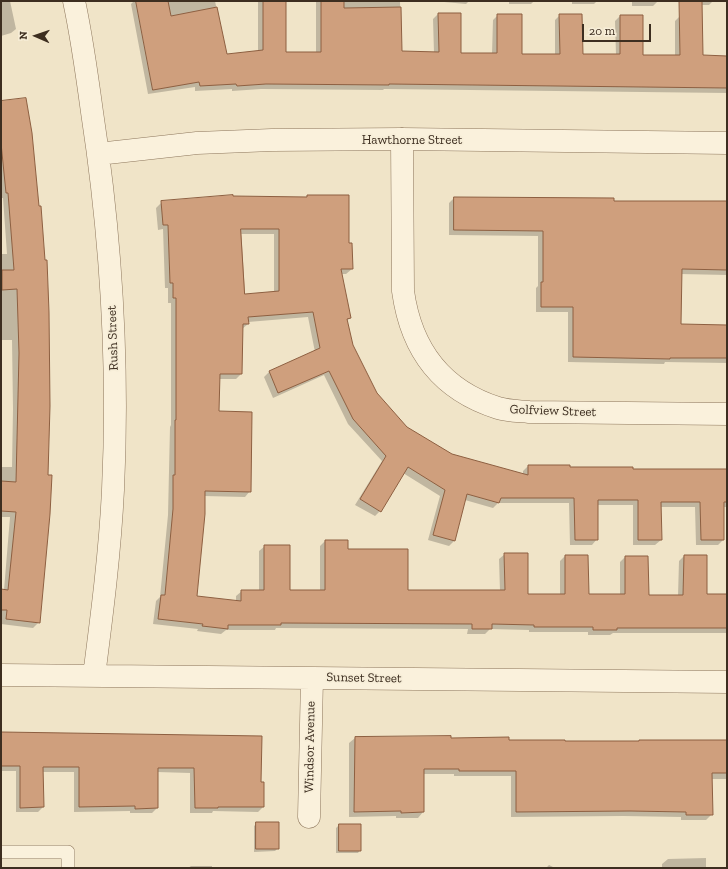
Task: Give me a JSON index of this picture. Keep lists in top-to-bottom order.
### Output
{
  "streets": {
    "street": [
      "Hawthorne Street",
      "Rush Street",
      "Golfview Street",
      "Sunset Street",
      "Windsor Avenue"
    ]
  },
  "crossings": [
    ["Hawthorne Street", "Rush Street"],
    ["Hawthorne Street", "Golfview Street"],
    ["Rush Street", "Sunset Street"],
    ["Sunset Street", "Windsor Avenue"]
  ],
  "scale_bar": "20 m",
  "north": "left"
}
